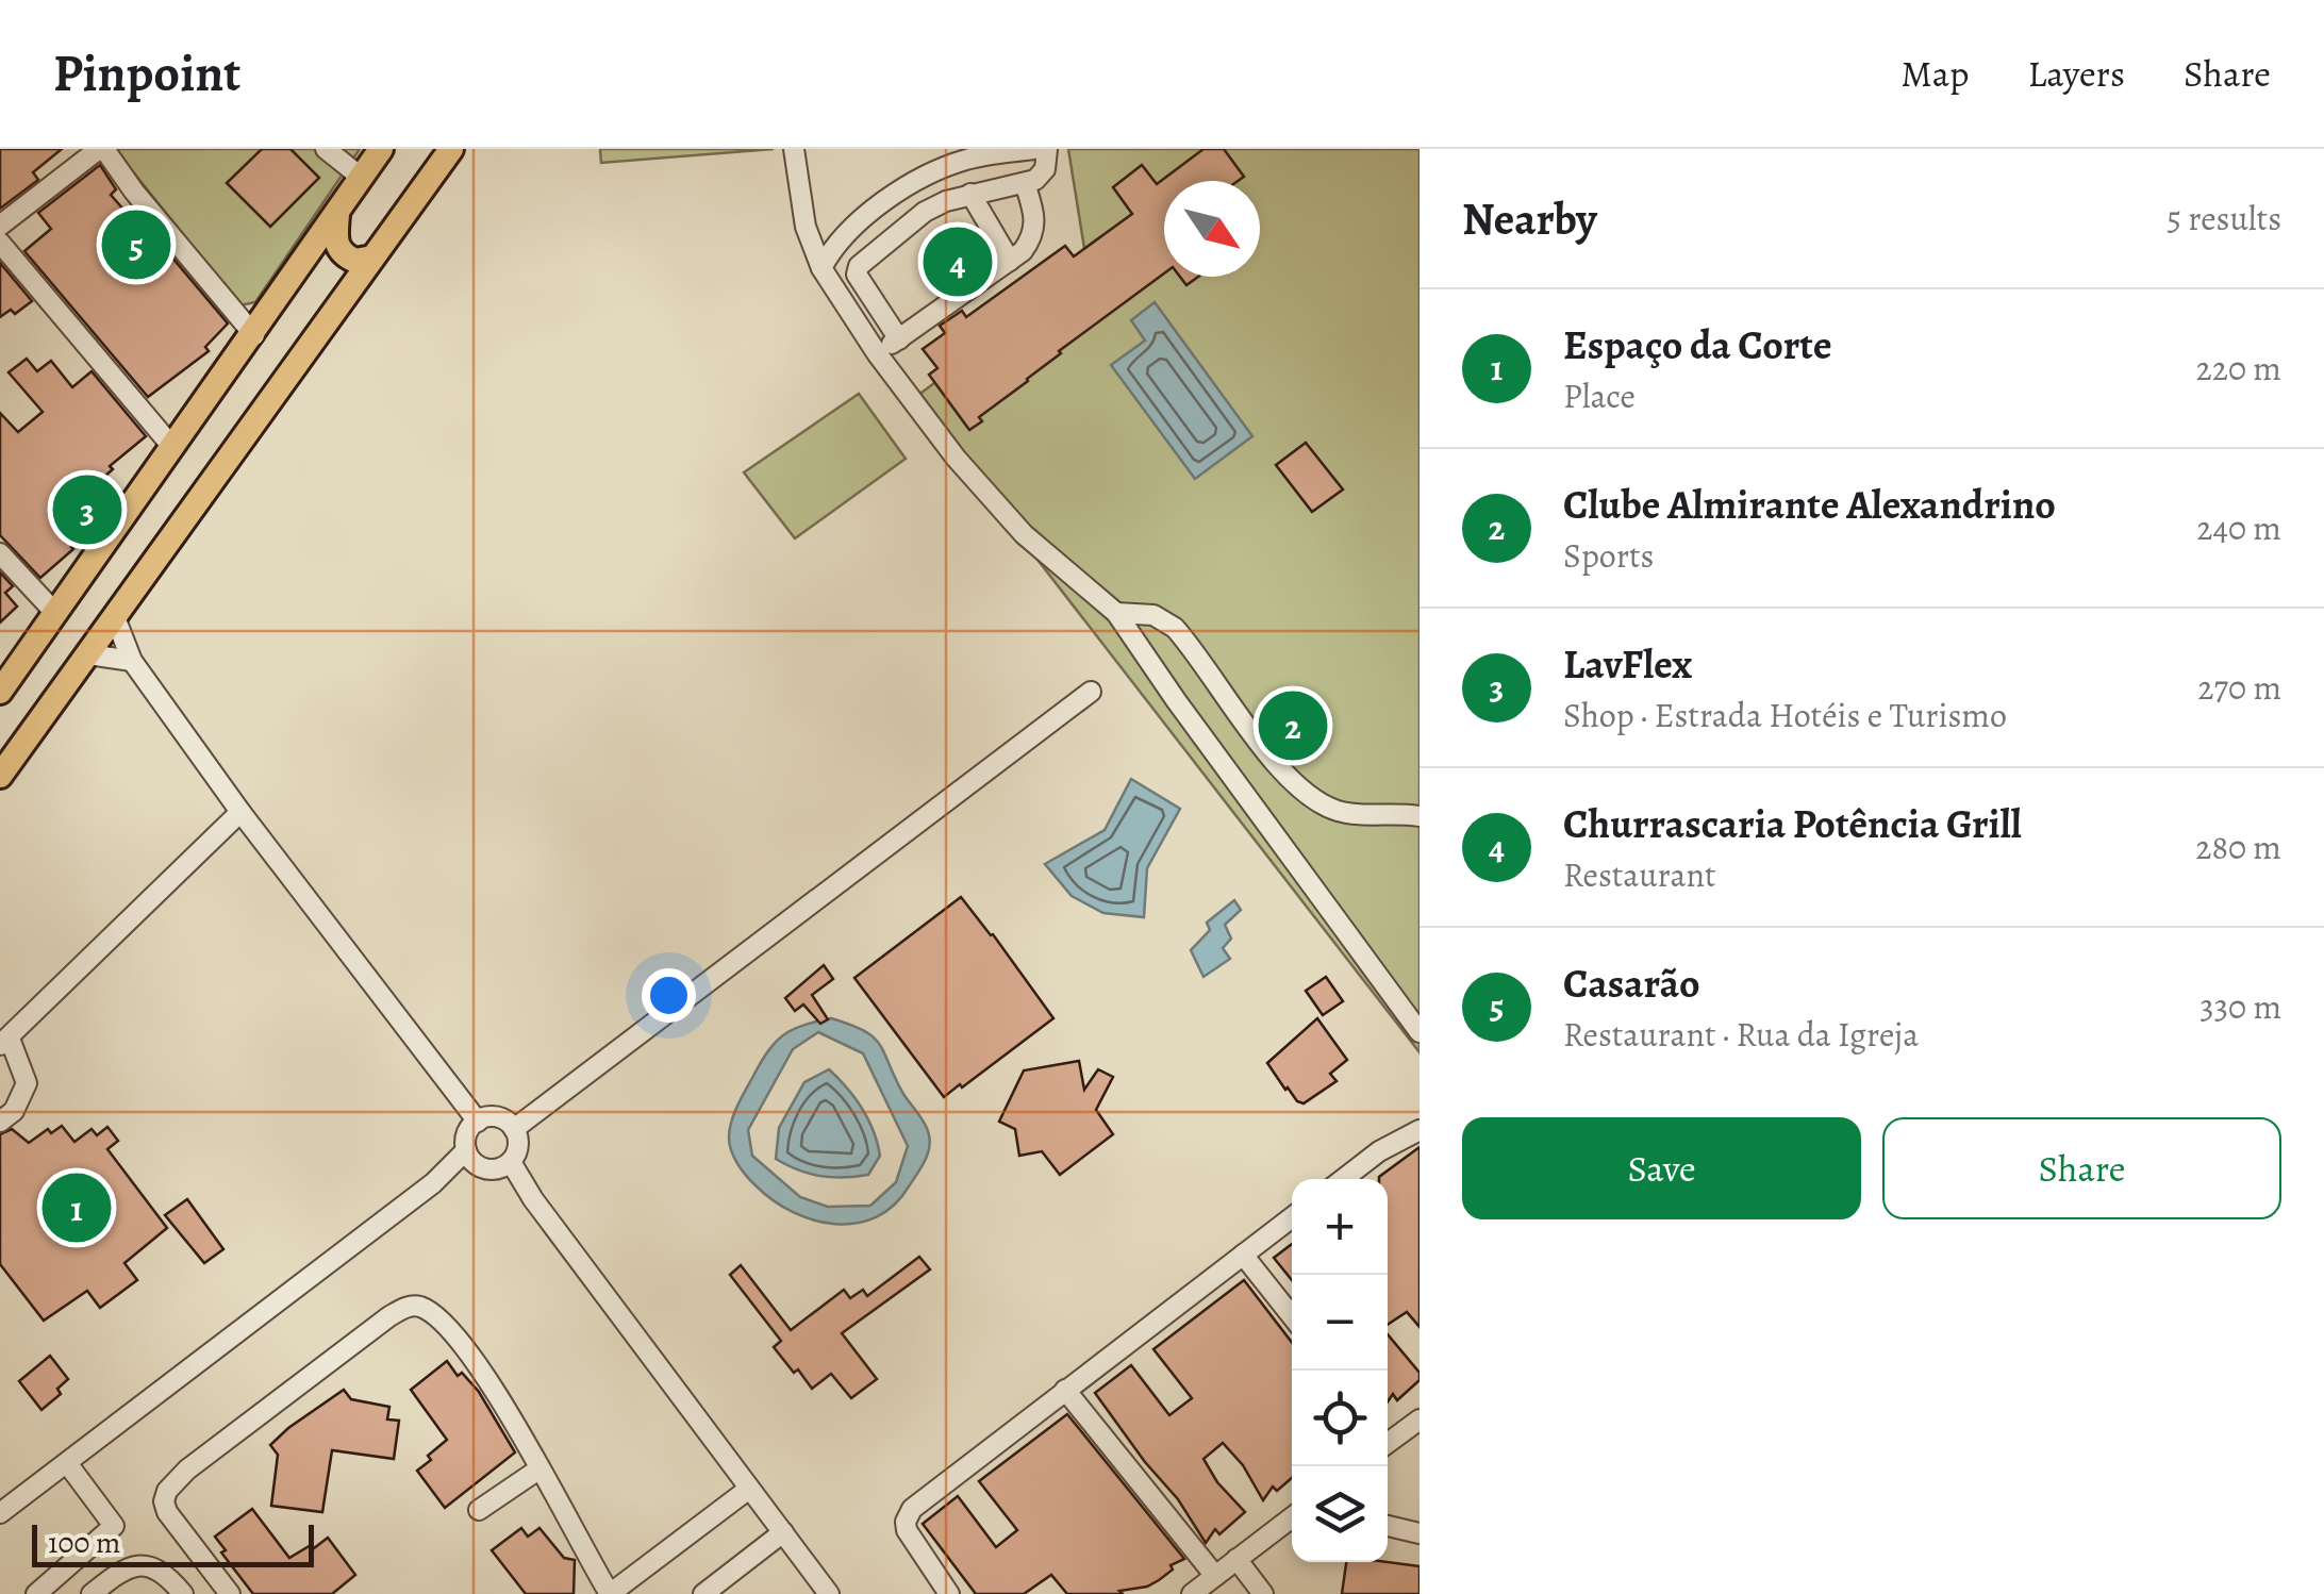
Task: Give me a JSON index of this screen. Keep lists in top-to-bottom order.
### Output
{
  "scale_bar": "100 m",
  "north": "bottom right",
  "page": {
    "header": "Pinpoint",
    "nav": ["Map", "Layers", "Share"],
    "heading": ["Nearby", "5 results"],
    "pins": [
      "5",
      "4",
      "3",
      "2",
      "1"
    ],
    "list": [
      {
        "mark": "1",
        "name": "Espaço da Corte",
        "note": "Place",
        "value": "220 m"
      },
      {
        "mark": "2",
        "name": "Clube Almirante Alexandrino",
        "note": "Sports",
        "value": "240 m"
      },
      {
        "mark": "3",
        "name": "LavFlex",
        "note": "Shop · Estrada Hotéis e Turismo",
        "value": "270 m"
      },
      {
        "mark": "4",
        "name": "Churrascaria Potência Grill",
        "note": "Restaurant",
        "value": "280 m"
      },
      {
        "mark": "5",
        "name": "Casarão",
        "note": "Restaurant · Rua da Igreja",
        "value": "330 m"
      }
    ],
    "buttons": ["Save", "Share"],
    "map_buttons": ["+", "−"],
    "scale": "100 m"
  }
}
